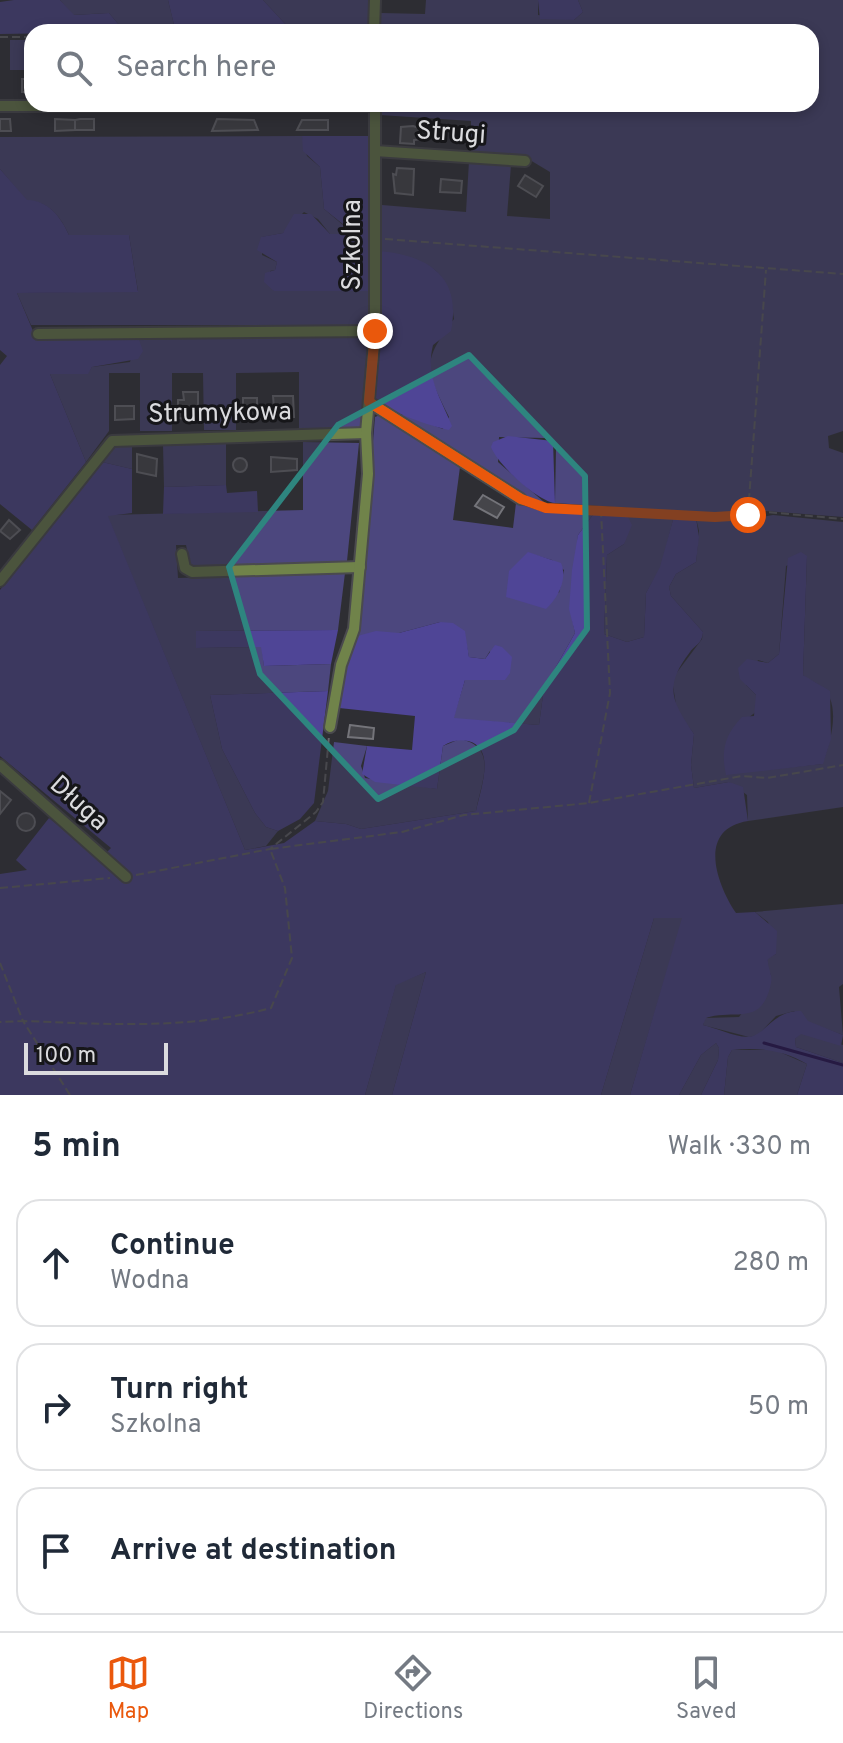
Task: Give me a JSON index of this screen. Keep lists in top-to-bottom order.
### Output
{
  "streets": {
    "street": [
      "Strugi",
      "Szkolna",
      "Strumykowa",
      "Długa"
    ]
  },
  "crossings": [
    ["Strugi", "Szkolna"],
    ["Szkolna", "Strumykowa"]
  ],
  "scale_bar": "100 m",
  "page": {
    "search": "Search here",
    "scale": "100 m",
    "heading": ["5 min", "Walk · 330 m"],
    "list": [
      ["Continue", "Wodna", "280 m"],
      ["Turn right", "Szkolna", "50 m"],
      "Arrive at destination"
    ],
    "nav": ["Map", "Directions", "Saved"]
  }
}
